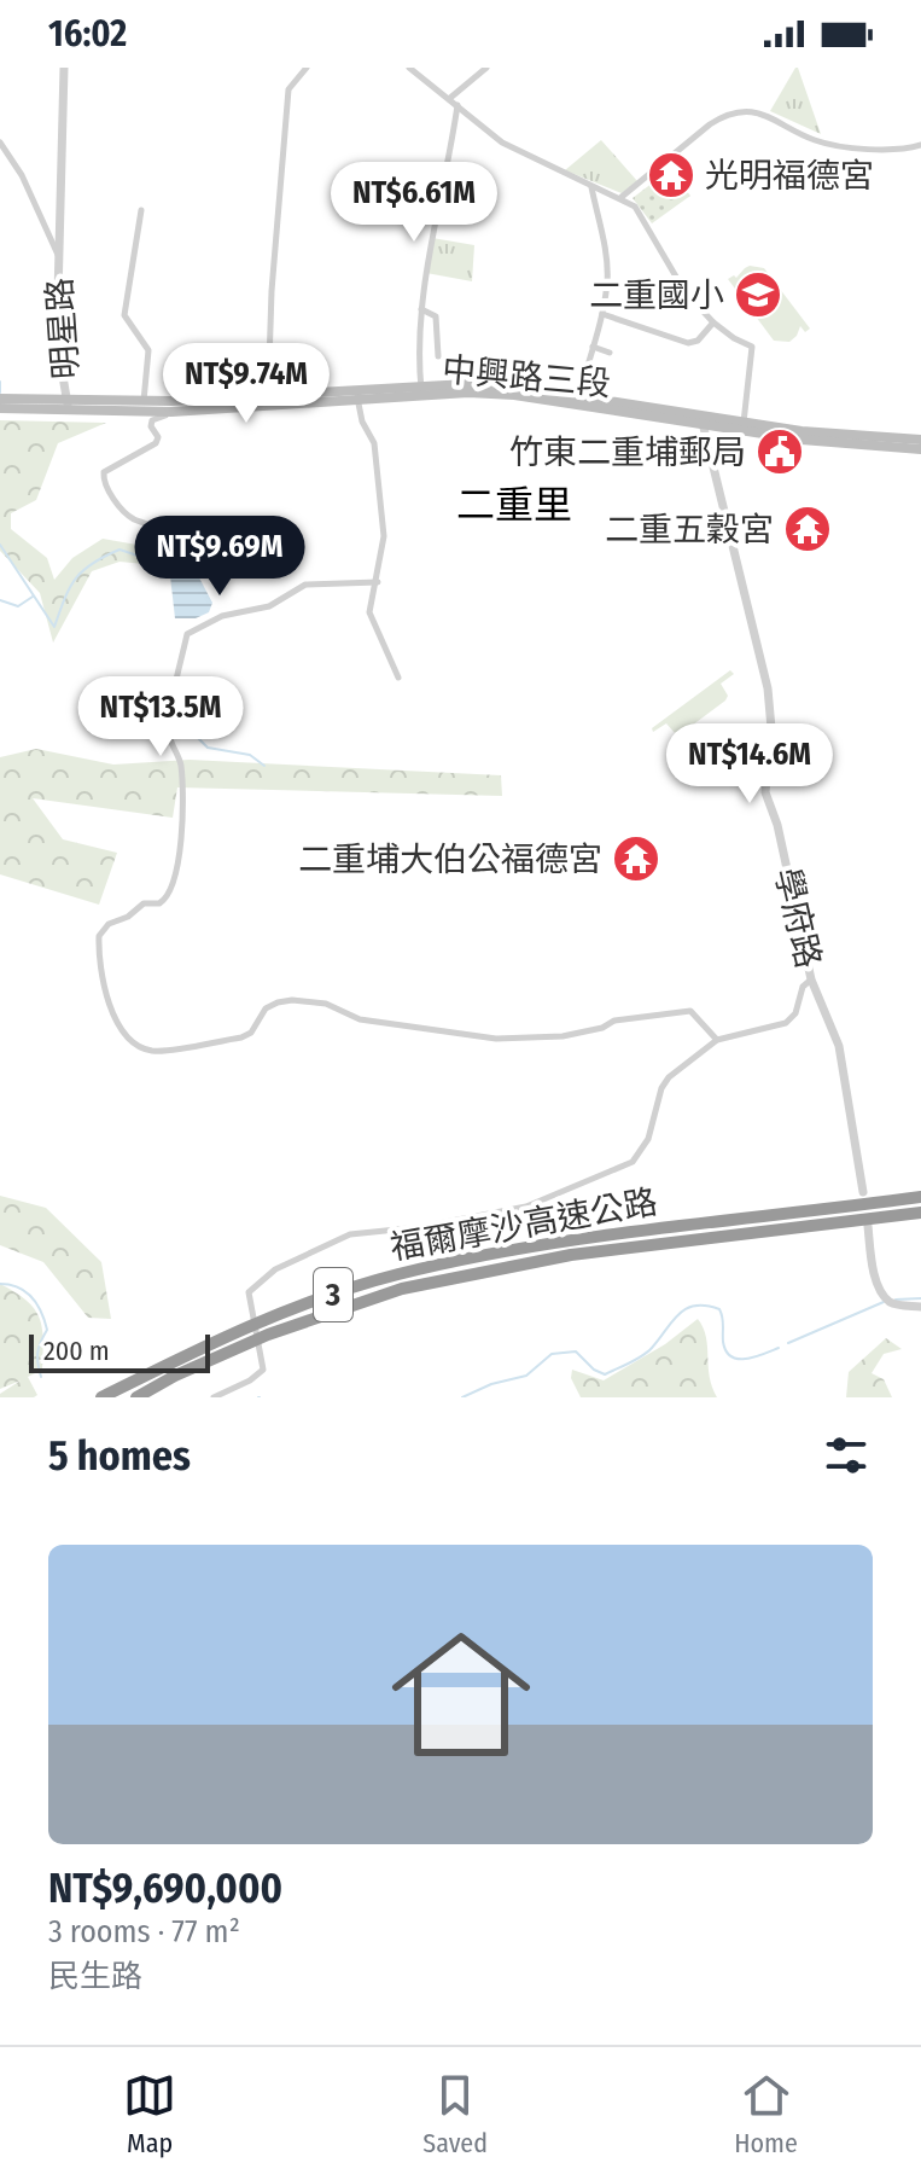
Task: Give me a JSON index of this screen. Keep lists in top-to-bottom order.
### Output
{
  "streets": {
    "highway": ["福爾摩沙高速公路", "3"],
    "main road": ["中興路三段"],
    "street": ["明星路", "學府路"]
  },
  "crossings": [
    ["明星路", "中興路三段"],
    ["中興路三段", "學府路"]
  ],
  "districts": ["二重里"],
  "places": {
    "temple": ["光明福德宮", "二重五穀宮", "二重埔大伯公福德宮"],
    "school or university": ["二重國小"],
    "public building": ["竹東二重埔郵局"]
  },
  "scale_bar": "200 m",
  "page": {
    "status": "16:02",
    "price": [
      "NT$6.61M",
      "NT$9.74M",
      "NT$9.69M",
      "NT$13.5M",
      "NT$14.6M"
    ],
    "scale": "200 m",
    "heading": "5 homes",
    "list": [
      {
        "name": "NT$9,690,000",
        "note": "3 rooms · 77 m² · 民生路"
      }
    ],
    "tabs": ["Map", "Saved", "Home"]
  }
}
